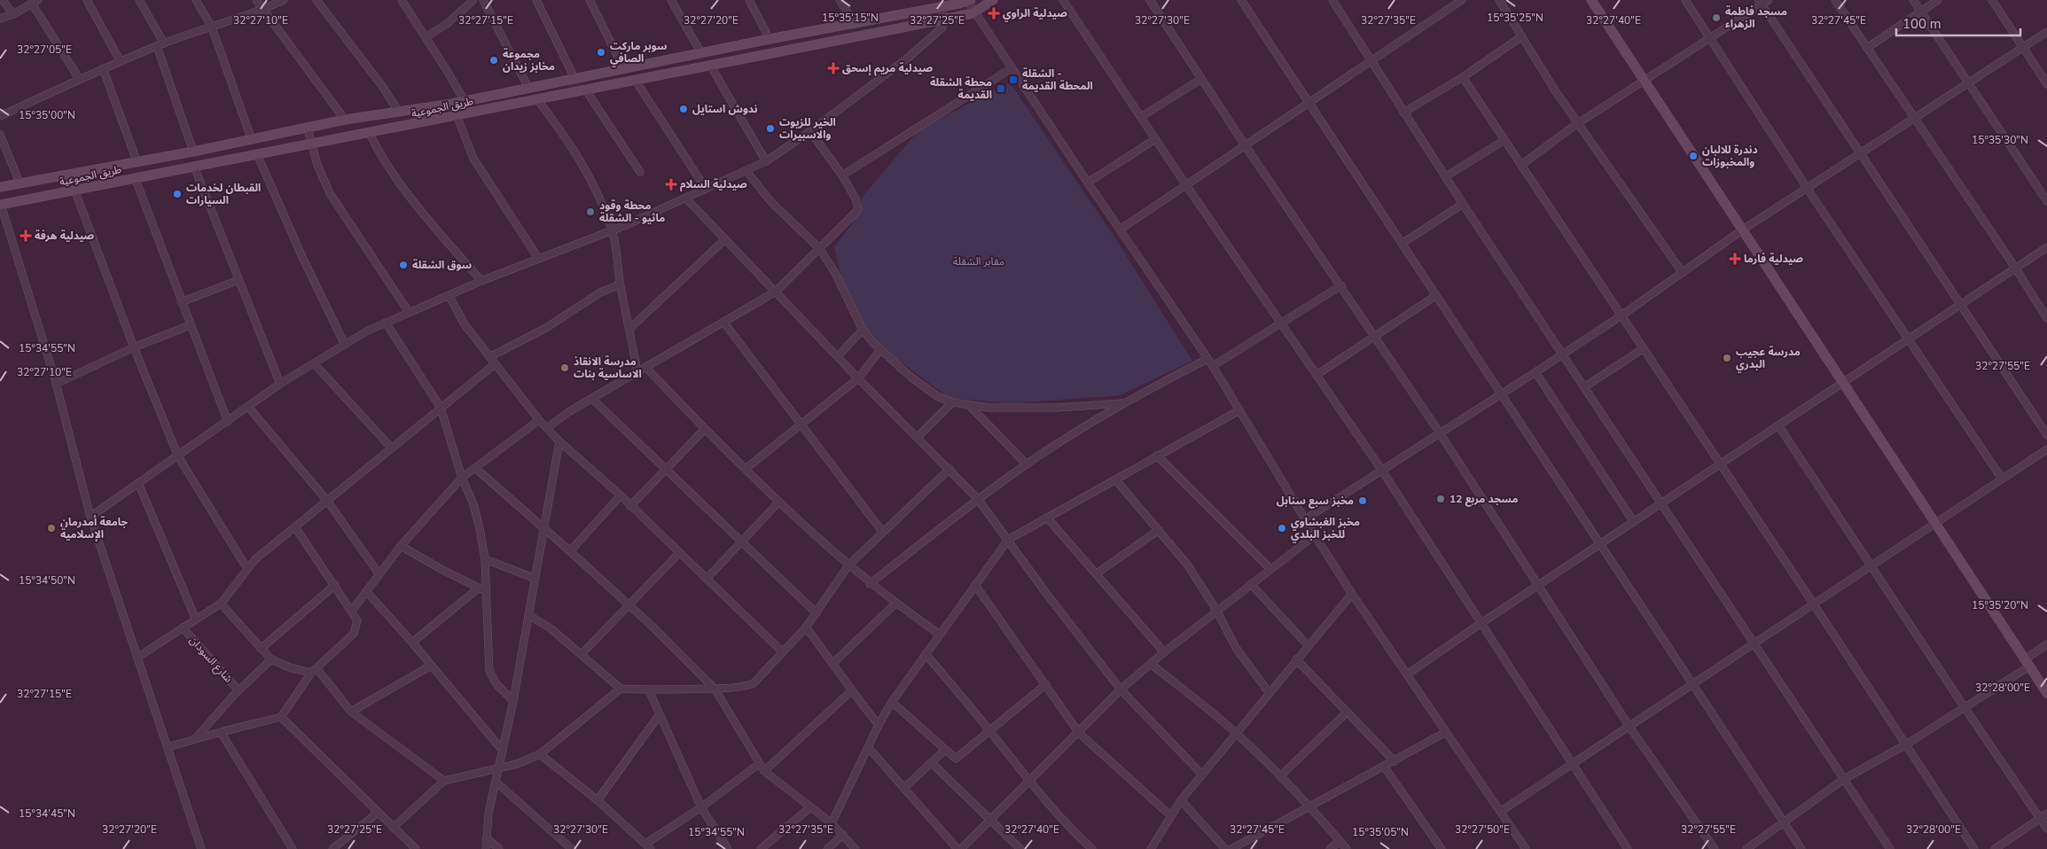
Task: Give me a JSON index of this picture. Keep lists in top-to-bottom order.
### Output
{
  "streets": {
    "main road": ["طريق الجموعية"],
    "street": ["شارع السودان"]
  },
  "parks": ["مقابر الشقلة"],
  "places": {
    "health": [
      "صيدلية الراوي",
      "صيدلية مريم إسحق",
      "صيدلية السلام",
      "صيدلية هرفة",
      "صيدلية فارما"
    ],
    "other": [
      "مسجد فاطمة الزهراء",
      "سوبر ماركت الصافي",
      "مجموعة مخابز زيدان",
      "ندوش استايل",
      "الخير للزيوت والاسبيرات",
      "دندرة للالبان والمخبوزات",
      "القبطان لخدمات السيارات",
      "محطة وقود ماثيو - الشقلة",
      "سوق الشقلة",
      "مدرسة عجيب البدري",
      "مدرسة الانقاذ الاساسية بنات",
      "مسجد مربع 12",
      "مخبز سبع سنابل",
      "جامعة أمدرمان الإسلامية",
      "مخبز الغبشاوي للخبز البلدي"
    ],
    "transit": ["الشقلة - المحطة القديمة", "محطة الشقلة القديمة"]
  },
  "scale_bar": "100 m",
  "coordinates": [
    "15°35'15\"N",
    "15°35'25\"N",
    "32°27'10\"E",
    "32°27'15\"E",
    "32°27'20\"E",
    "32°27'25\"E",
    "32°27'30\"E",
    "32°27'35\"E",
    "32°27'40\"E",
    "32°27'45\"E",
    "32°27'05\"E",
    "15°35'00\"N",
    "15°35'30\"N",
    "15°34'55\"N",
    "32°27'55\"E",
    "15°34'50\"N",
    "15°35'20\"N",
    "32°28'00\"E",
    "15°34'45\"N",
    "32°27'50\"E",
    "15°35'05\"N"
  ]
}
